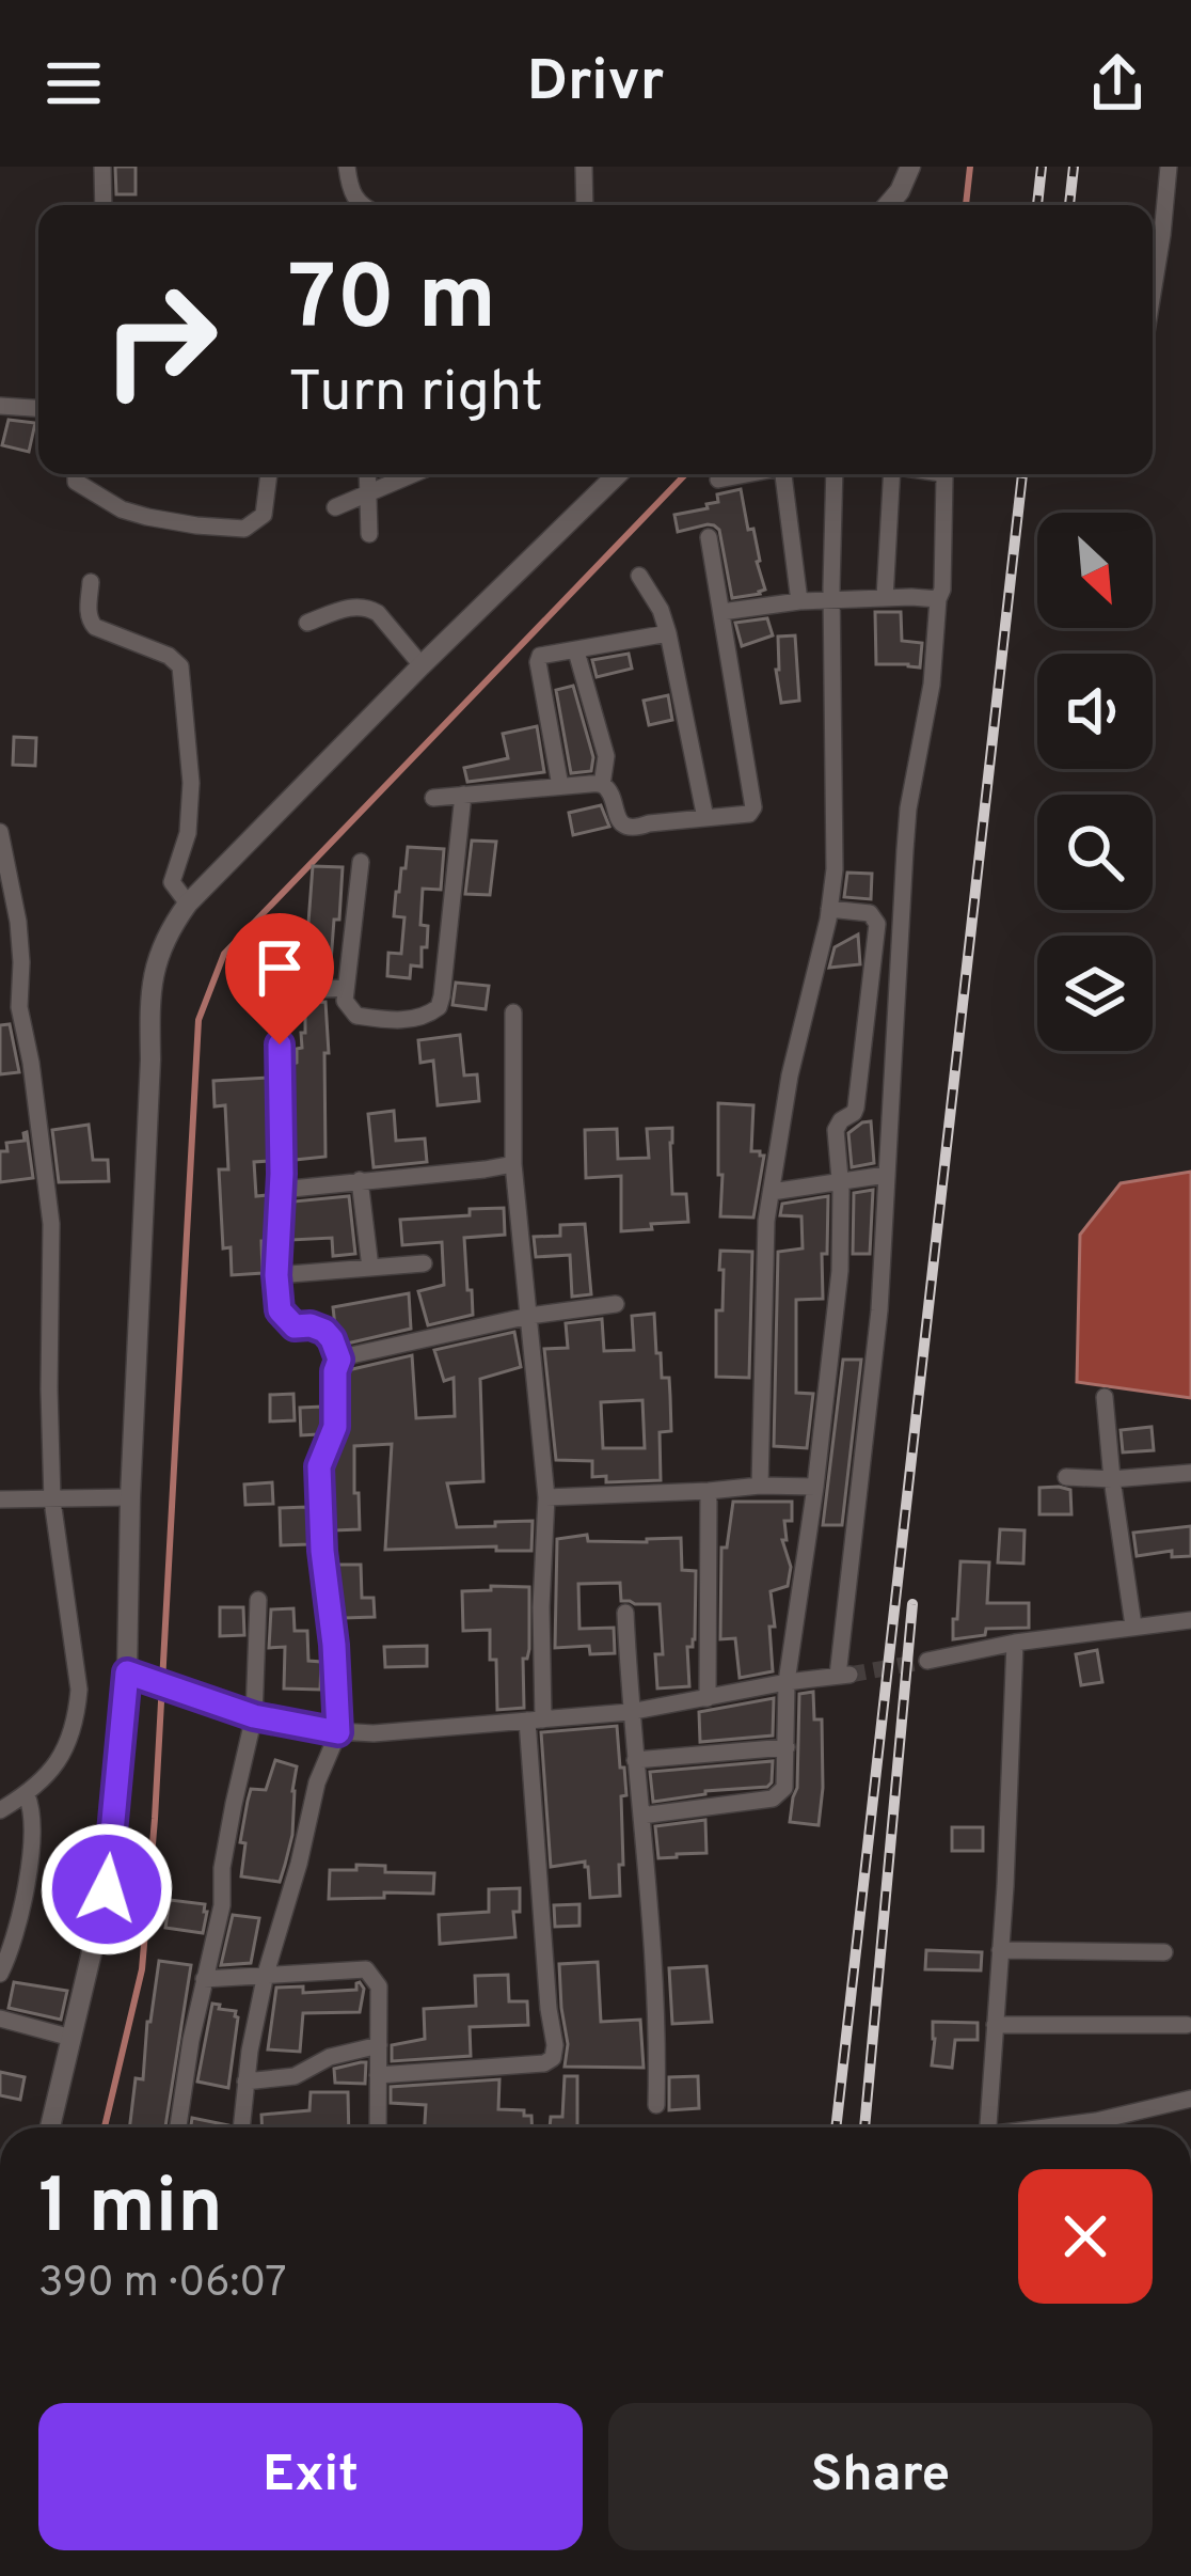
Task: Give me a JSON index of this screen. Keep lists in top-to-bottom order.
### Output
{
  "north": "bottom right",
  "page": {
    "header": "Drivr",
    "turn": ["70 m", "Turn right"],
    "heading": ["1 min", "390 m · 06:07"],
    "buttons": ["Exit", "Share"]
  }
}
